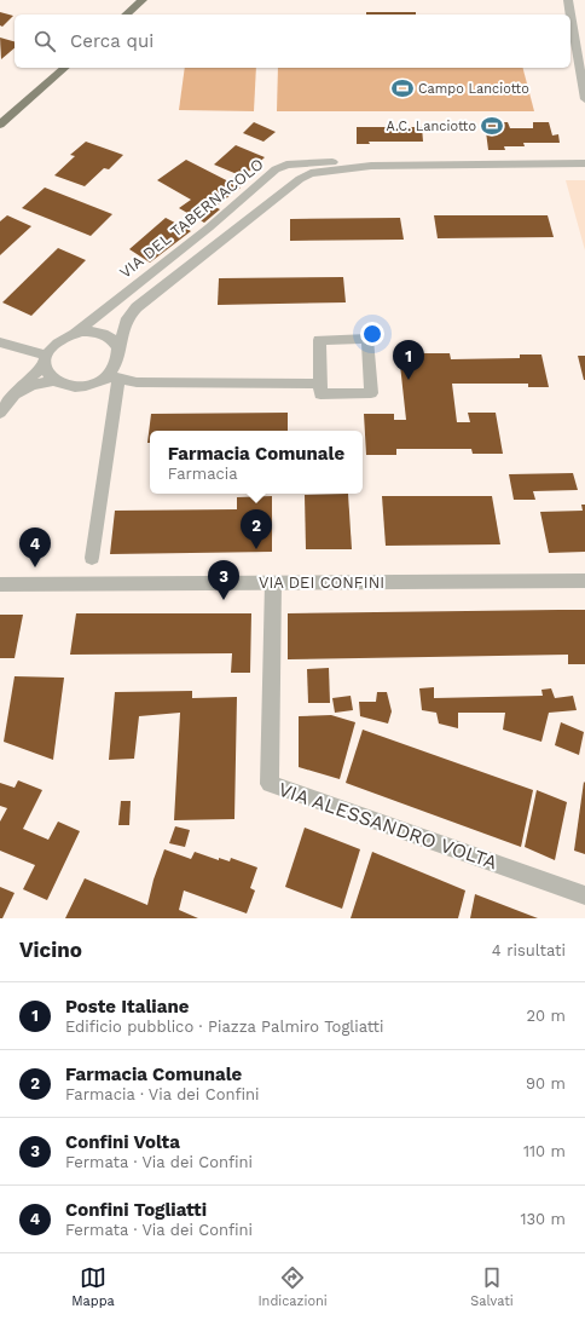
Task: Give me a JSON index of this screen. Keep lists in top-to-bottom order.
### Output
{
  "streets": {
    "street": ["VIA DEL TABERNACOLO", "VIA DEI CONFINI", "VIA ALESSANDRO VOLTA"]
  },
  "crossings": [
    ["VIA DEI CONFINI", "VIA ALESSANDRO VOLTA"]
  ],
  "places": {
    "sports": ["Campo Lanciotto", "A.C. Lanciotto"]
  },
  "page": {
    "search": "Cerca qui",
    "pins": [
      "1",
      "2",
      "4",
      "3"
    ],
    "popup": ["Farmacia Comunale", "Farmacia"],
    "heading": ["Vicino", "4 risultati"],
    "list": [
      {
        "mark": "1",
        "name": "Poste Italiane",
        "note": "Edificio pubblico · Piazza Palmiro Togliatti",
        "value": "20 m"
      },
      {
        "mark": "2",
        "name": "Farmacia Comunale",
        "note": "Farmacia · Via dei Confini",
        "value": "90 m"
      },
      {
        "mark": "3",
        "name": "Confini Volta",
        "note": "Fermata · Via dei Confini",
        "value": "110 m"
      },
      {
        "mark": "4",
        "name": "Confini Togliatti",
        "note": "Fermata · Via dei Confini",
        "value": "130 m"
      }
    ],
    "nav": ["Mappa", "Indicazioni", "Salvati"]
  }
}
